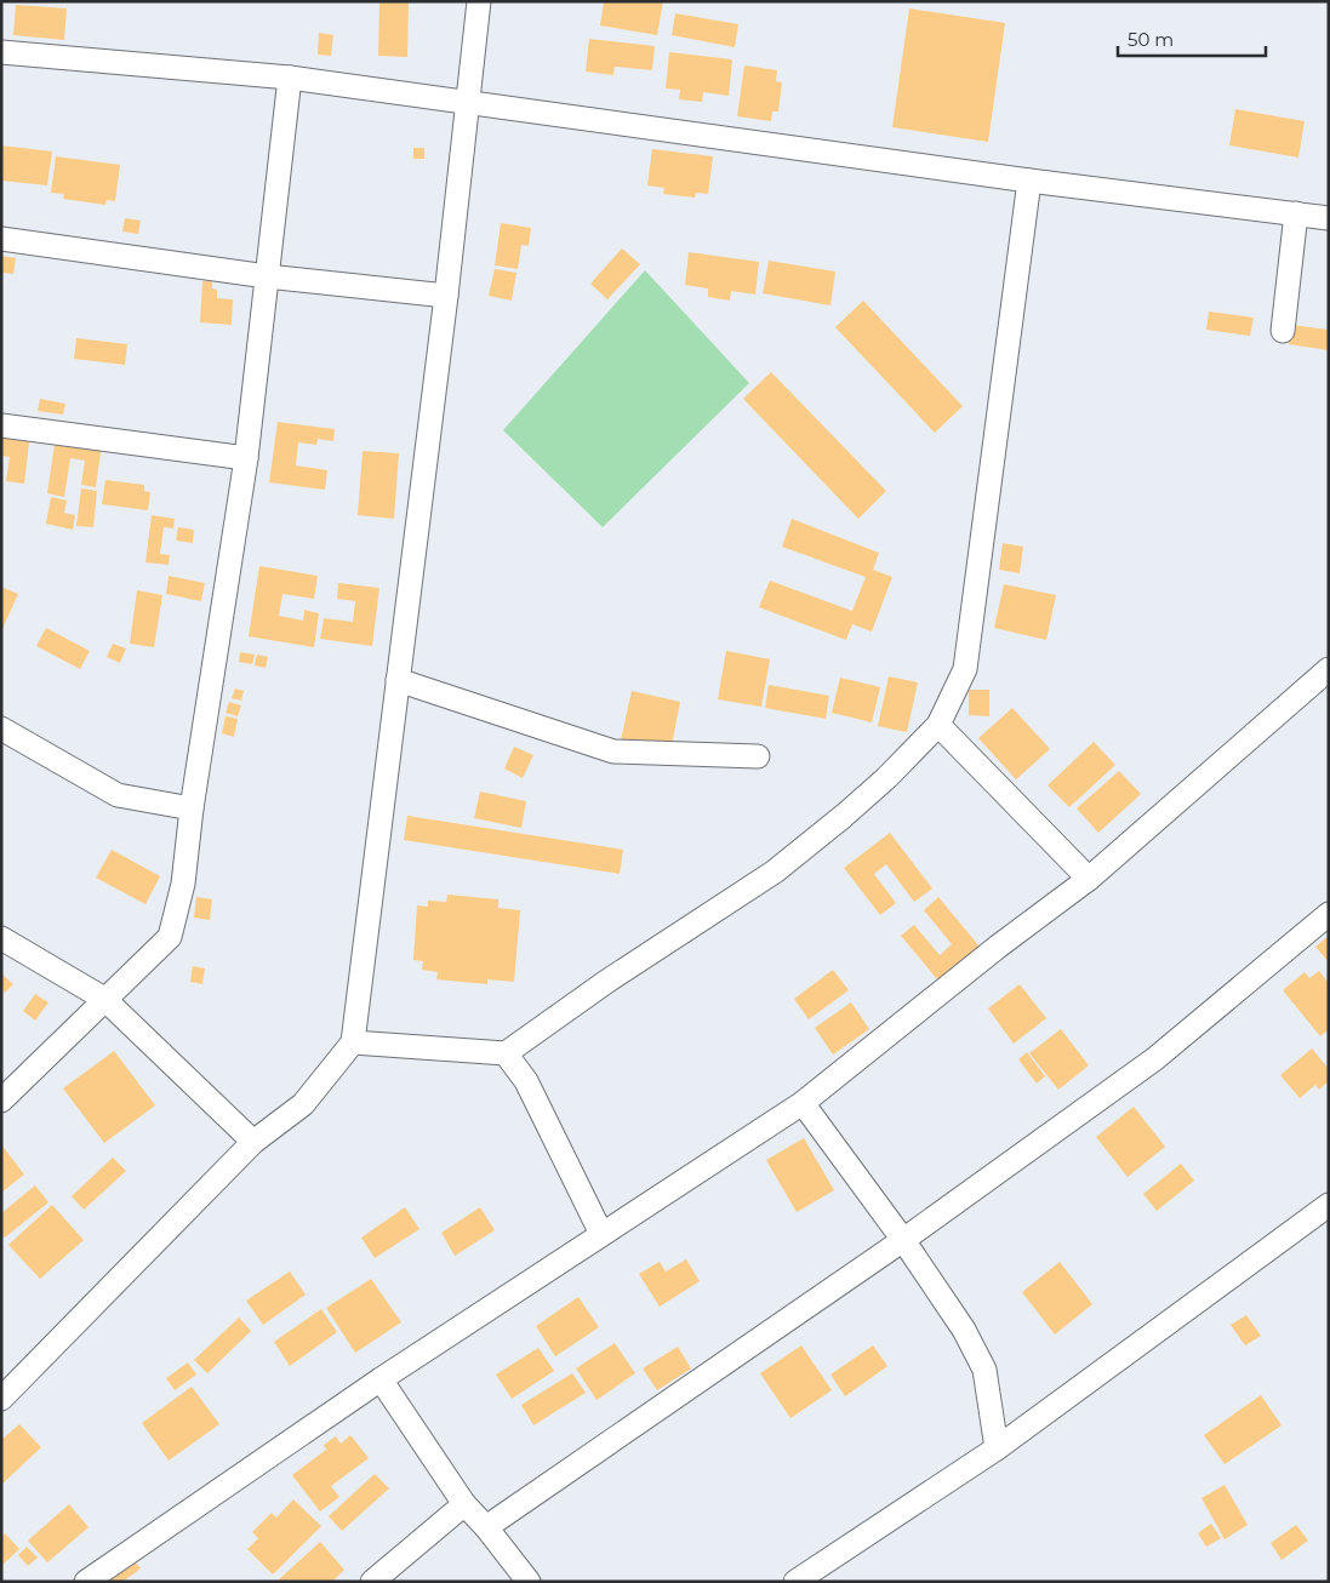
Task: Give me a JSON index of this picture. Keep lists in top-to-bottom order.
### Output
{
  "scale_bar": "50 m"
}
